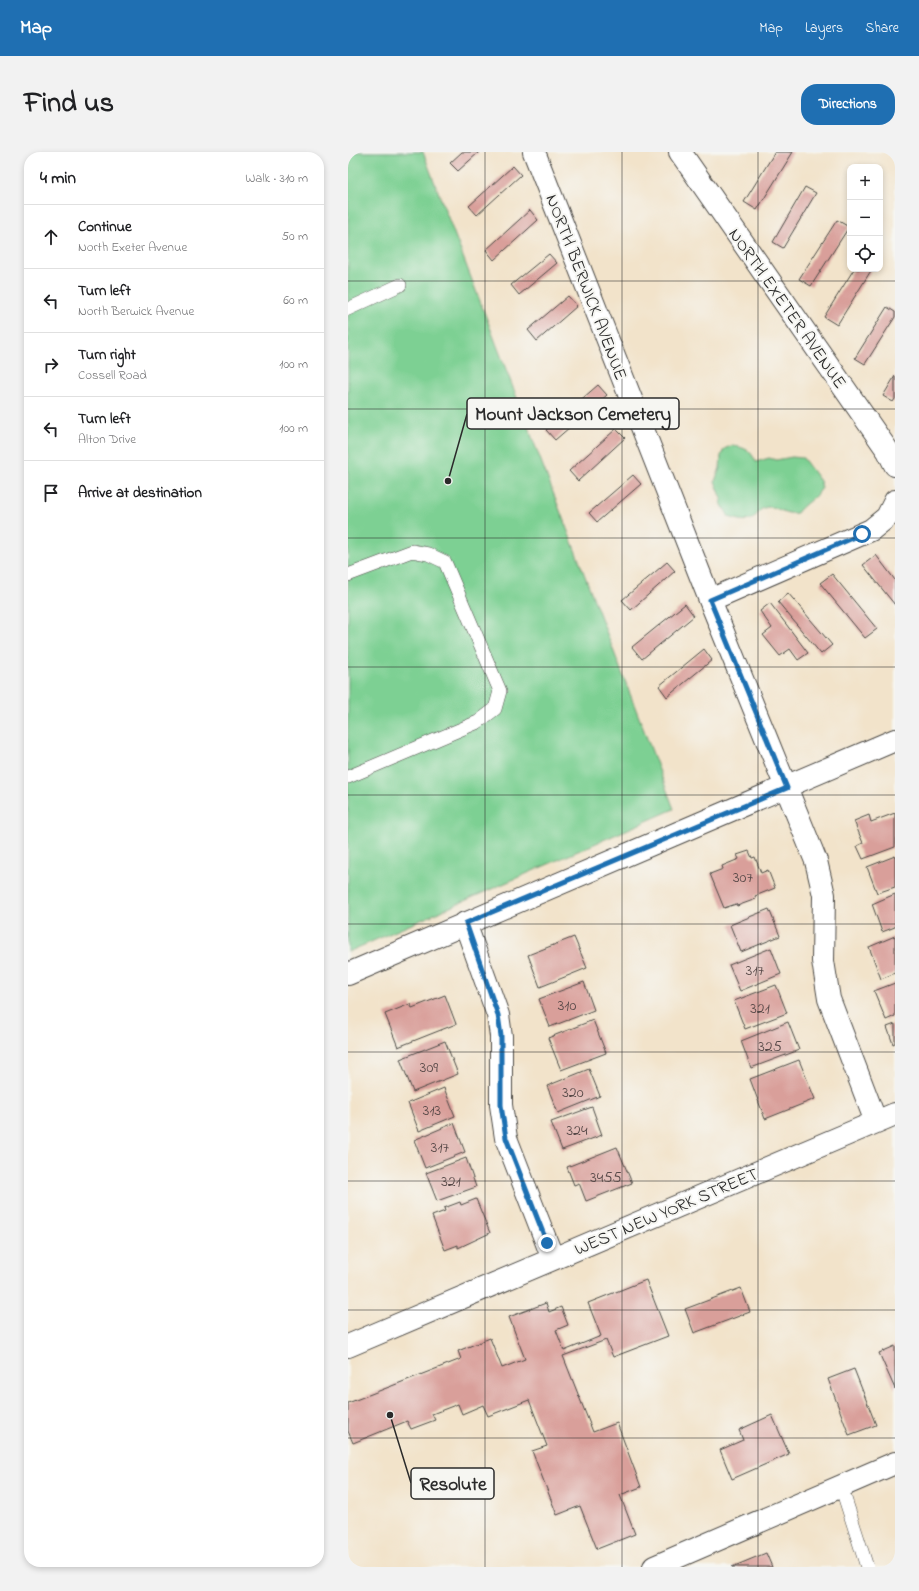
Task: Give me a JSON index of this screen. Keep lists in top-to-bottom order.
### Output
{
  "streets": {
    "street": ["NORTH BERWICK AVENUE", "NORTH EXETER AVENUE", "WEST NEW YORK STREET"]
  },
  "crossings": [
    ["NORTH BERWICK AVENUE", "WEST NEW YORK STREET"]
  ],
  "places": ["Mount Jackson Cemetery", "Resolute"],
  "house_numbers": [
    "307",
    "317",
    "310",
    "321",
    "325",
    "309",
    "320",
    "313",
    "324",
    "317",
    "3455",
    "321"
  ],
  "page": {
    "header": "Map",
    "nav": ["Map", "Layers", "Share"],
    "title": "Find us",
    "buttons": "Directions",
    "heading": ["4 min", "Walk · 310 m"],
    "map_buttons": ["+", "−"],
    "list": [
      ["Continue", "North Exeter Avenue", "50 m"],
      ["Turn left", "North Berwick Avenue", "60 m"],
      ["Turn right", "Cossell Road", "100 m"],
      ["Turn left", "Alton Drive", "100 m"],
      "Arrive at destination"
    ]
  }
}
